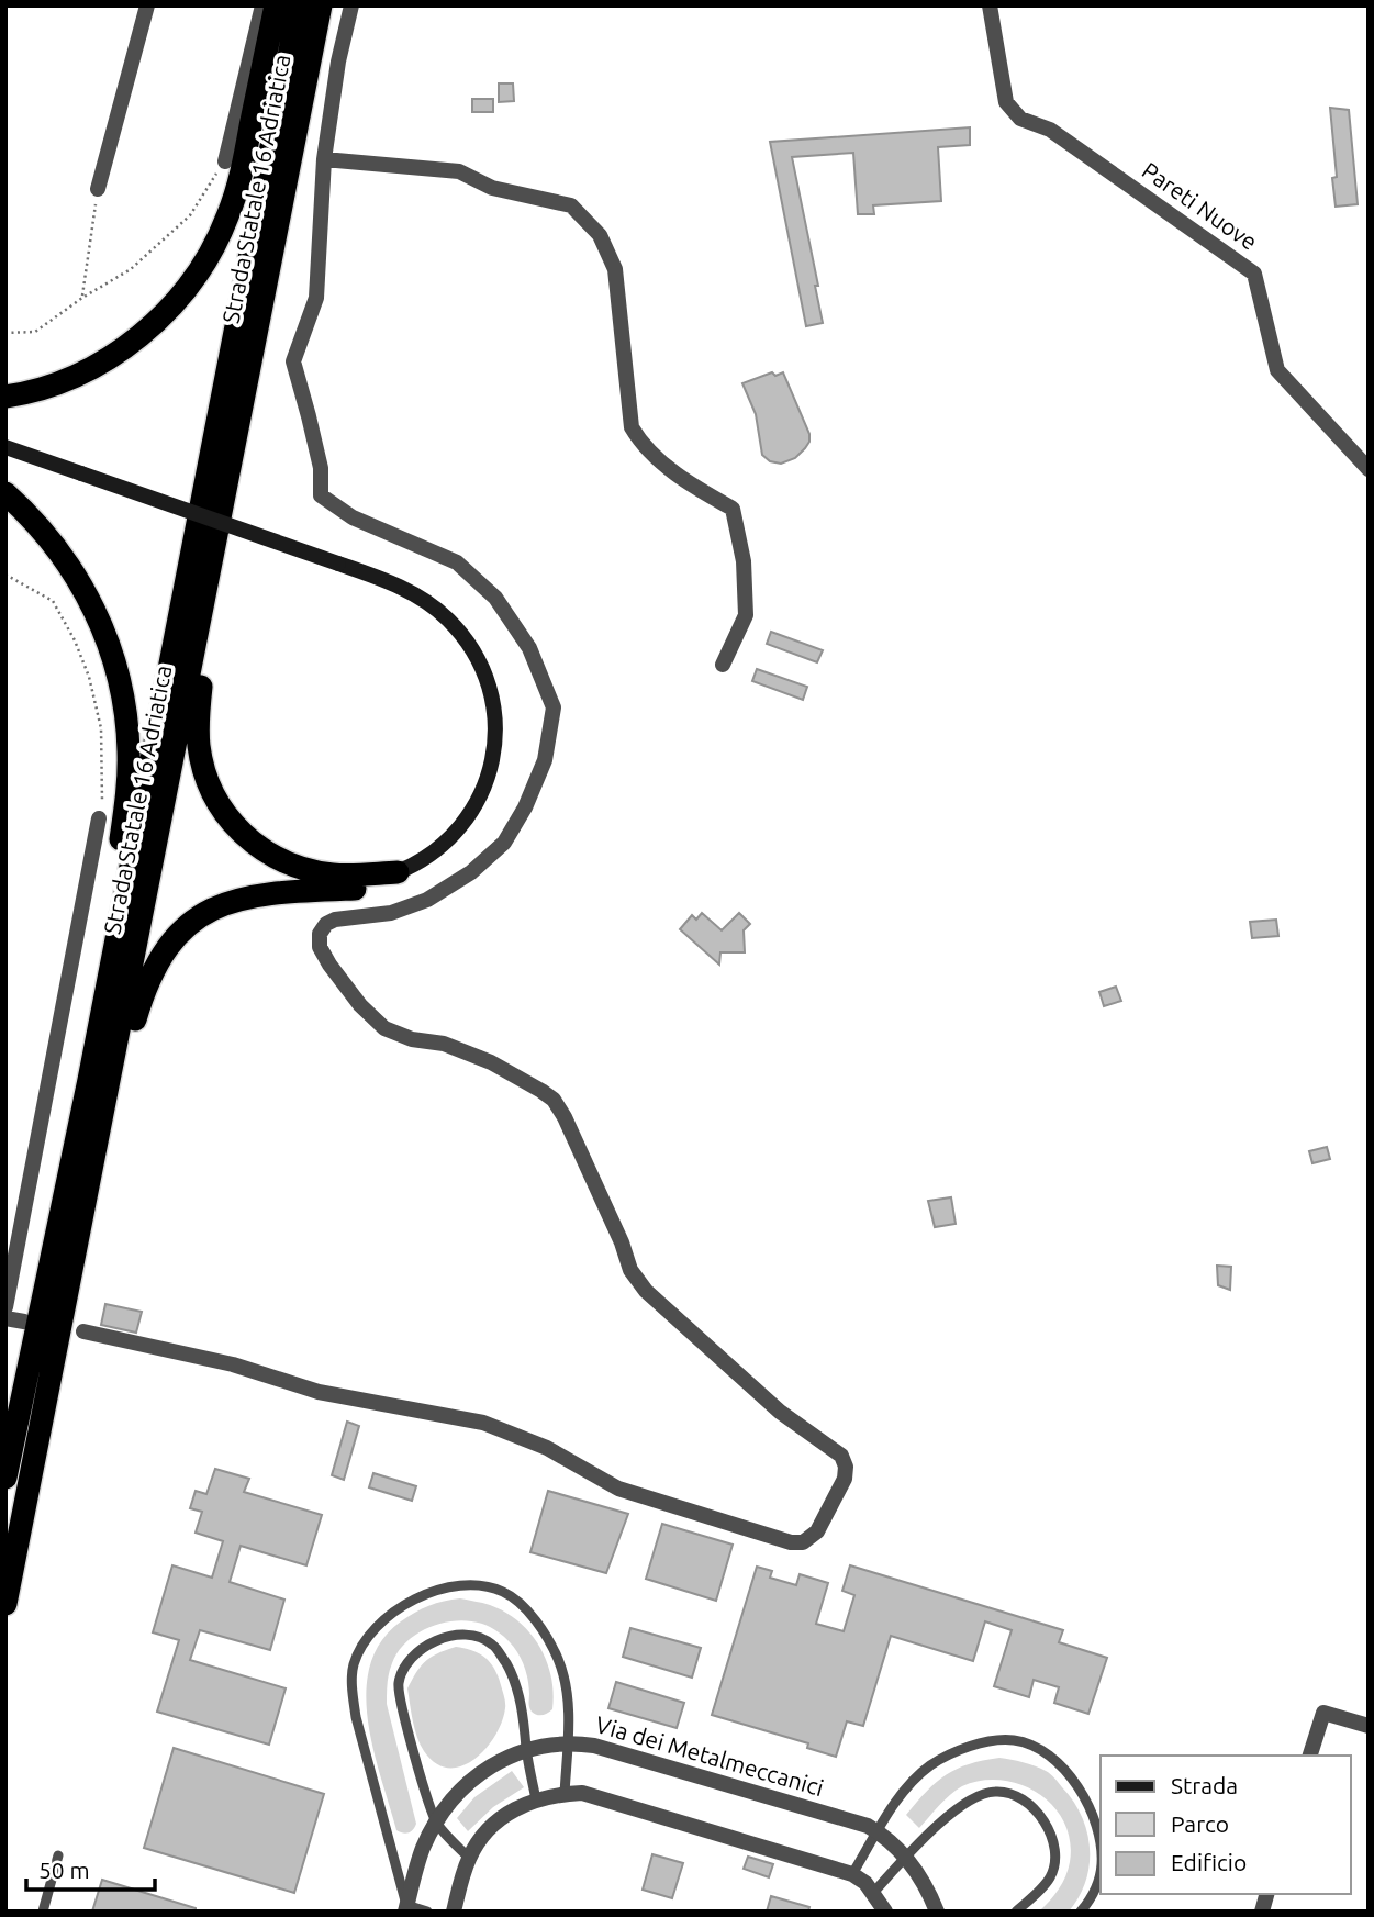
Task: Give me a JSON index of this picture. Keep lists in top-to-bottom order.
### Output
{
  "streets": {
    "highway": ["Strada Statale 16 Adriatica"],
    "street": ["Pareti Nuove", "Via dei Metalmeccanici"]
  },
  "legend": ["Strada", "Parco", "Edificio"],
  "scale_bar": "50 m"
}
